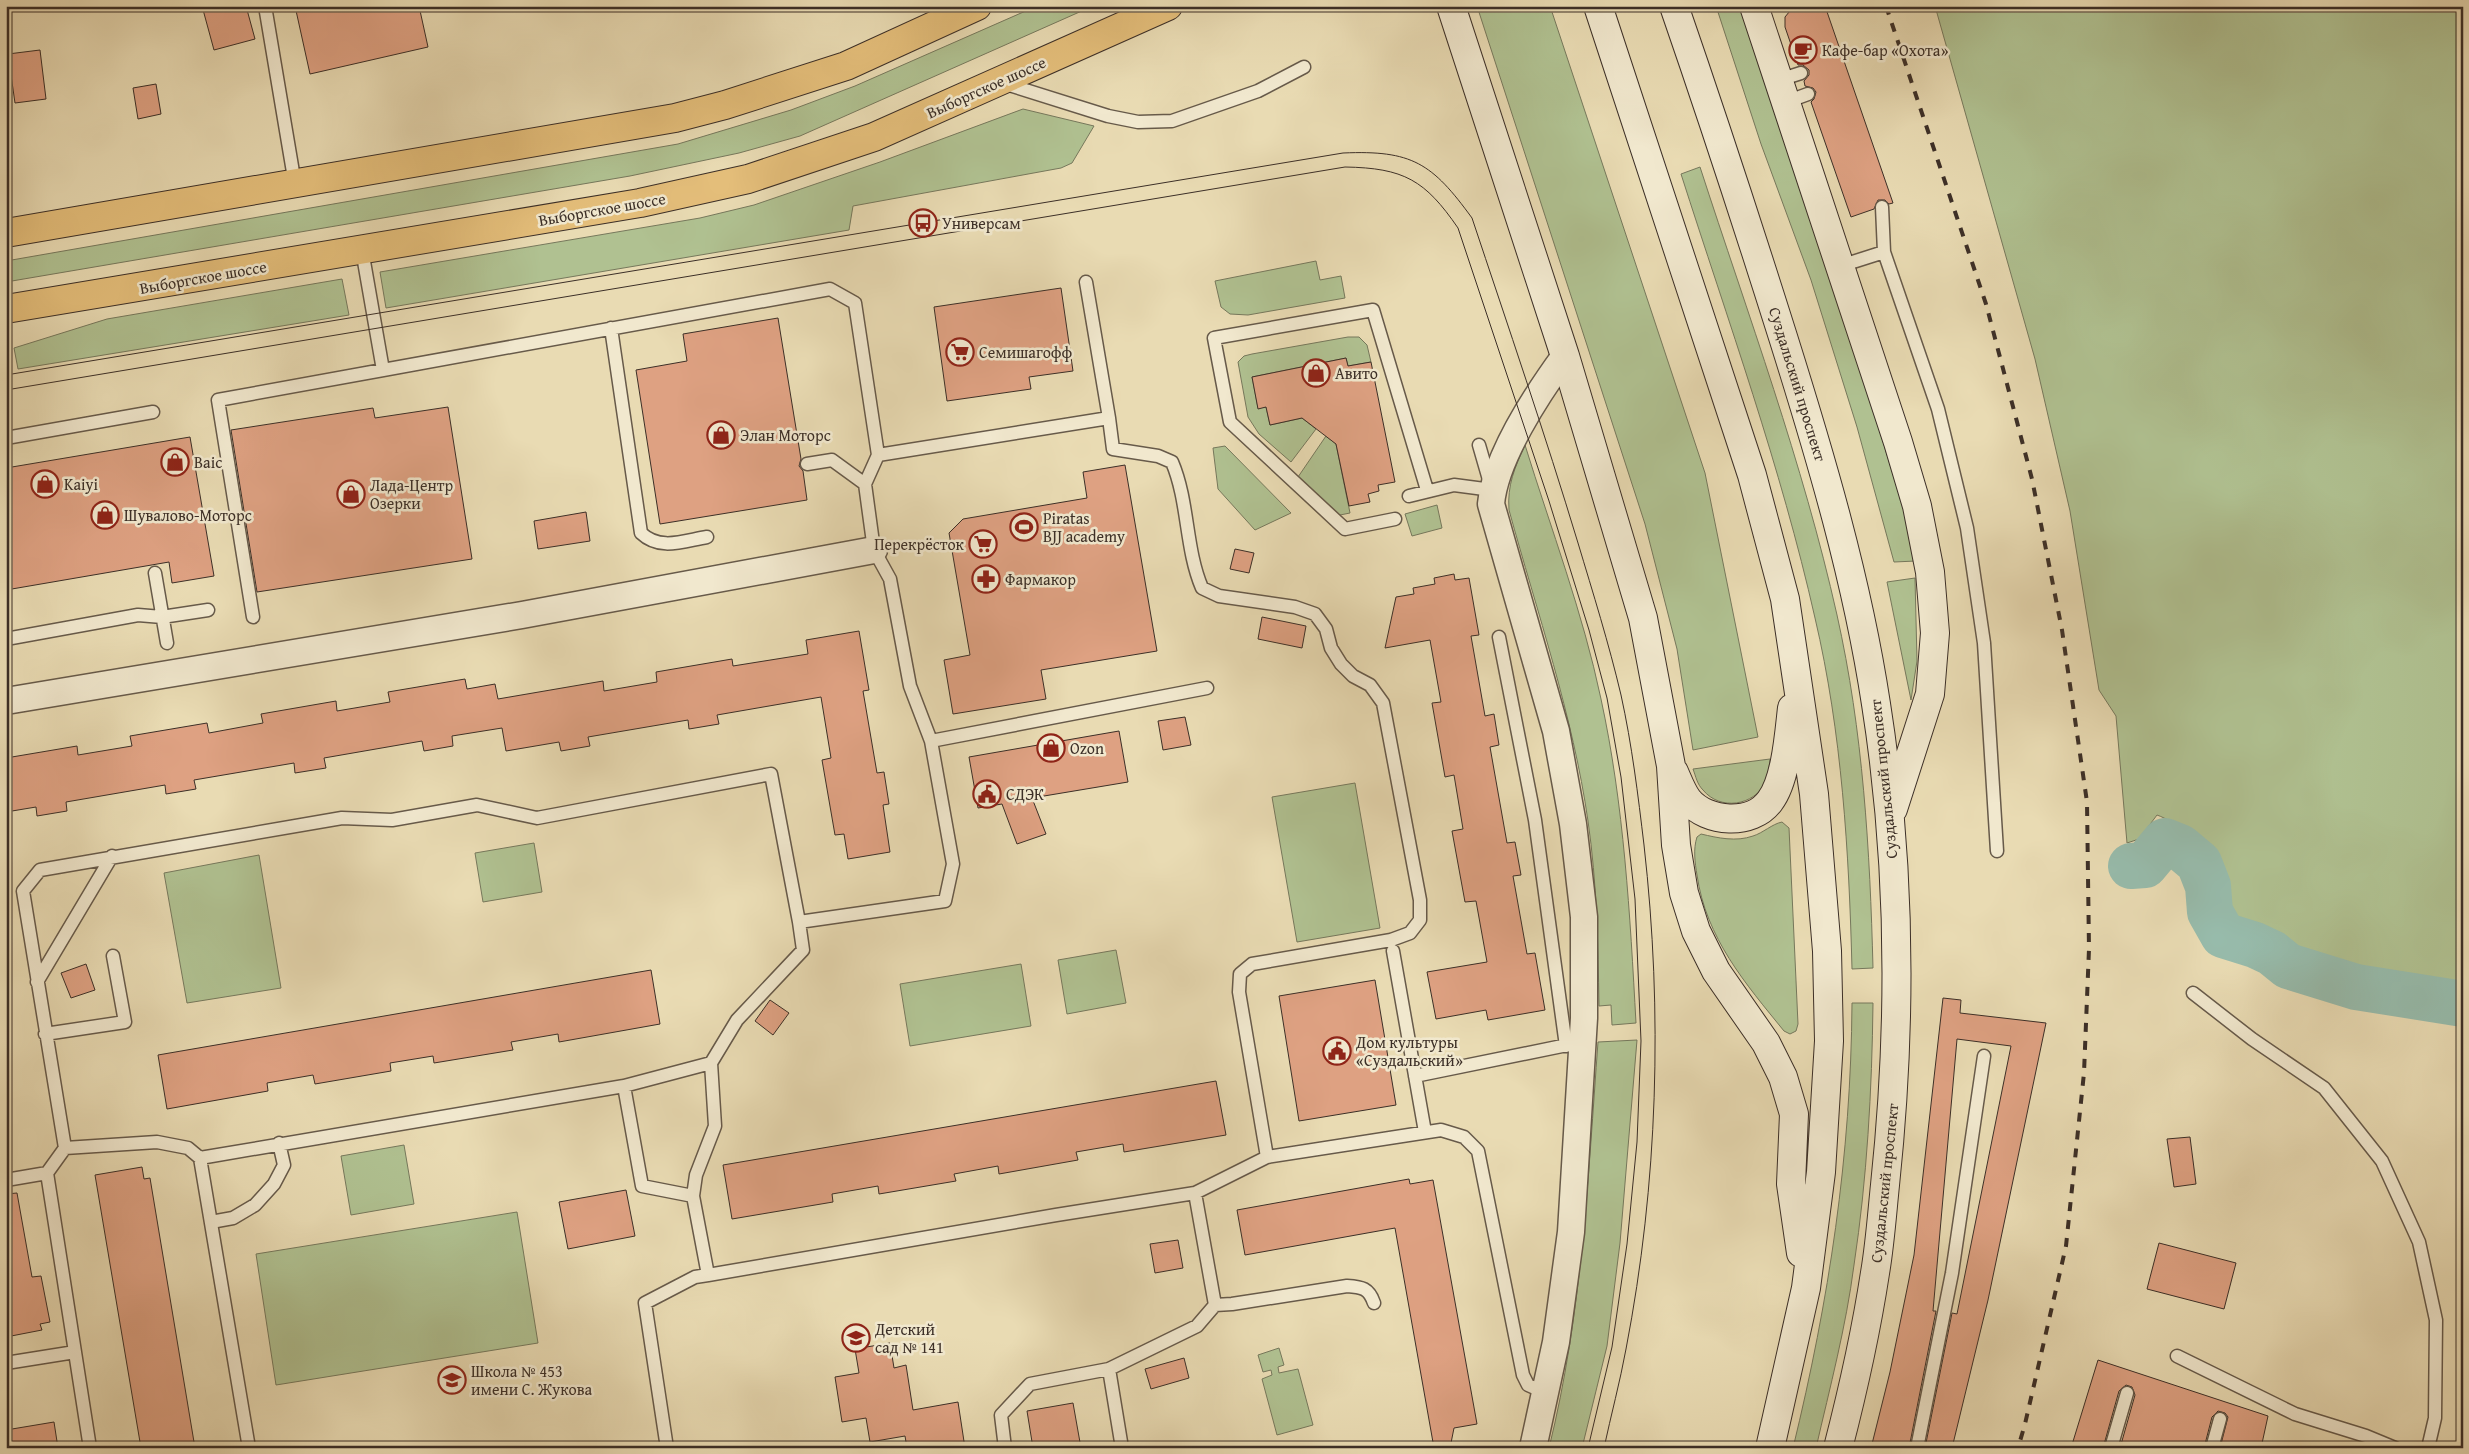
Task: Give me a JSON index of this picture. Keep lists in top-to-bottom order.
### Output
{
  "streets": {
    "main road": ["Выборгское шоссе", "Суздальский проспект"]
  },
  "places": {
    "cafe": ["Кафе-бар «Охота»"],
    "bus stop": ["Универсам"],
    "supermarket": ["Семишагофф", "Перекрёсток"],
    "shop": [
      "Авито",
      "Элан Моторс",
      "Baic",
      "Kaiyi",
      "Лада-Центр Озерки",
      "Шувалово-Моторс",
      "Ozon"
    ],
    "sports": ["Piratas BJJ academy"],
    "pharmacy": ["Фармакор"],
    "public building": ["СДЭК", "Дом культуры «Суздальский»"],
    "school or university": ["Детский сад № 141", "Школа № 453 имени С. Жукова"]
  }
}
